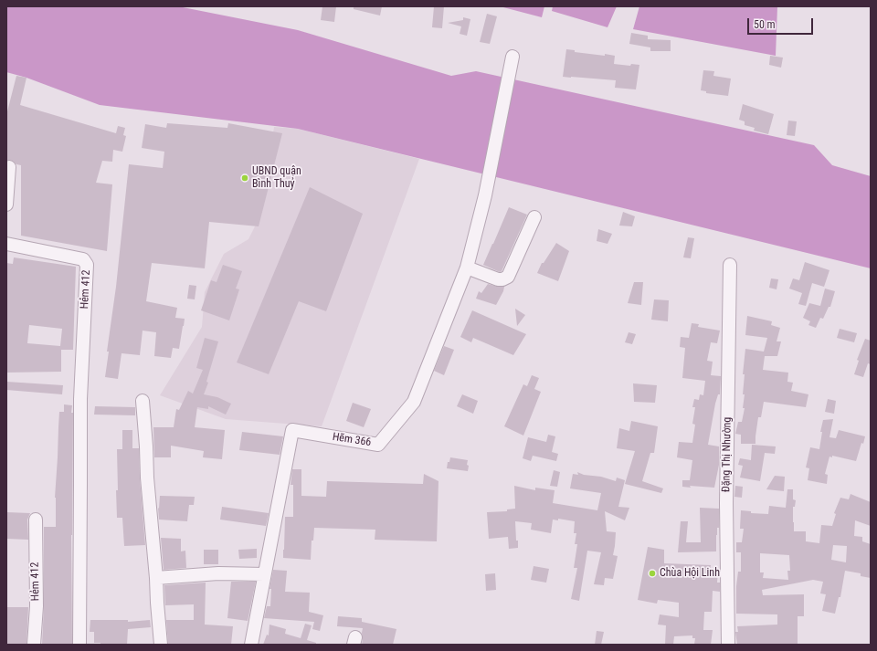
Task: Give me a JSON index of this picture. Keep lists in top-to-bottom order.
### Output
{
  "streets": {
    "street": ["Hẻm 412", "Hẽm 366", "Đặng Thị Nhường"]
  },
  "places": ["UBND quận Bình Thuỷ", "Chùa Hội Linh"],
  "scale_bar": "50 m"
}
